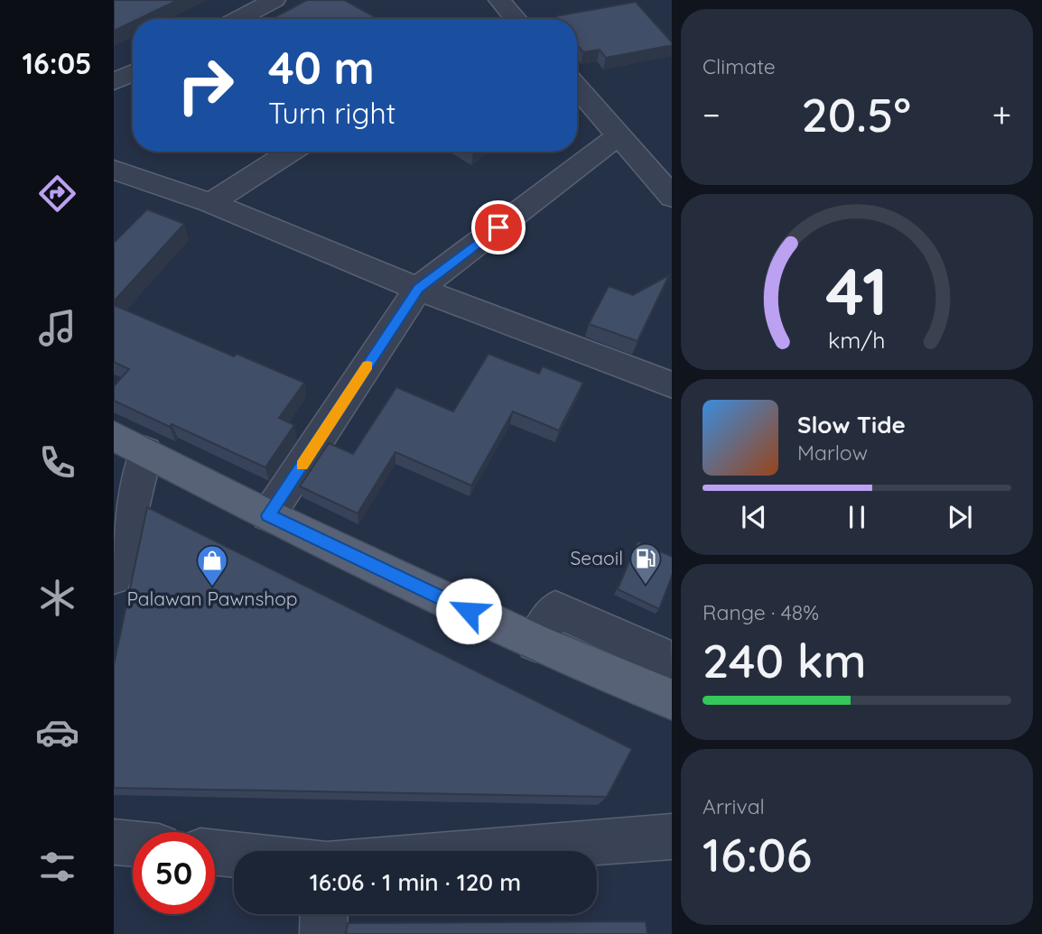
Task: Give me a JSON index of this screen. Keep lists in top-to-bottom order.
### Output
{
  "places": {
    "fuel station": ["Seaoil"],
    "shop": ["Palawan Pawnshop"]
  },
  "page": {
    "tabs": "16:05",
    "tile": [
      "Climate",
      ["Range · 48%", "240 km"],
      ["Arrival", "16:06"]
    ],
    "turn": ["40 m", "Turn right"],
    "heat": ["−", "20.5°", "+"],
    "song": ["Slow Tide", "Marlow"],
    "limit": "50",
    "trip": "16:06 · 1 min · 120 m",
    "gauge": ["41", "km/h"]
  }
}
